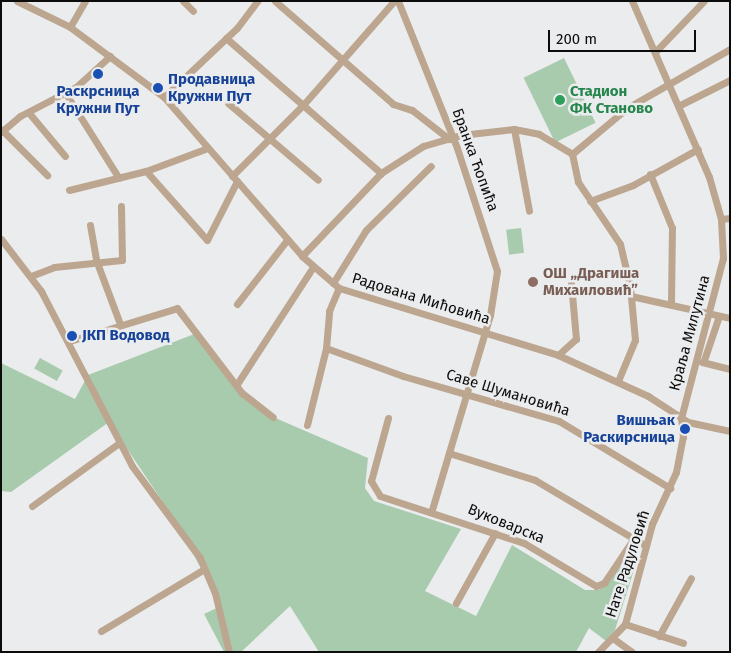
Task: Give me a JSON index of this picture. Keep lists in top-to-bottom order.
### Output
{
  "streets": {
    "street": [
      "Бранка Ћопића",
      "Радована Мићовића",
      "Краља Милутина",
      "Саве Шумановића",
      "Вуковарска",
      "Нате Радуловић"
    ]
  },
  "crossings": [
    ["Бранка Ћопића", "Радована Мићовића"],
    ["Бранка Ћопића", "Саве Шумановића"],
    ["Бранка Ћопића", "Вуковарска"],
    ["Радована Мићовића", "Краља Милутина"],
    ["Радована Мићовића", "Нате Радуловић"],
    ["Краља Милутина", "Нате Радуловић"],
    ["Саве Шумановића", "Нате Радуловић"]
  ],
  "places": [
    "Раскрсница Кружни Пут",
    "Продавница Кружни Пут",
    "Стадион ФК Станово",
    "ОШ „Драгиша Михаиловић”",
    "ЈКП Водовод",
    "Вишњак Раскирсница"
  ],
  "scale_bar": "200 m"
}
